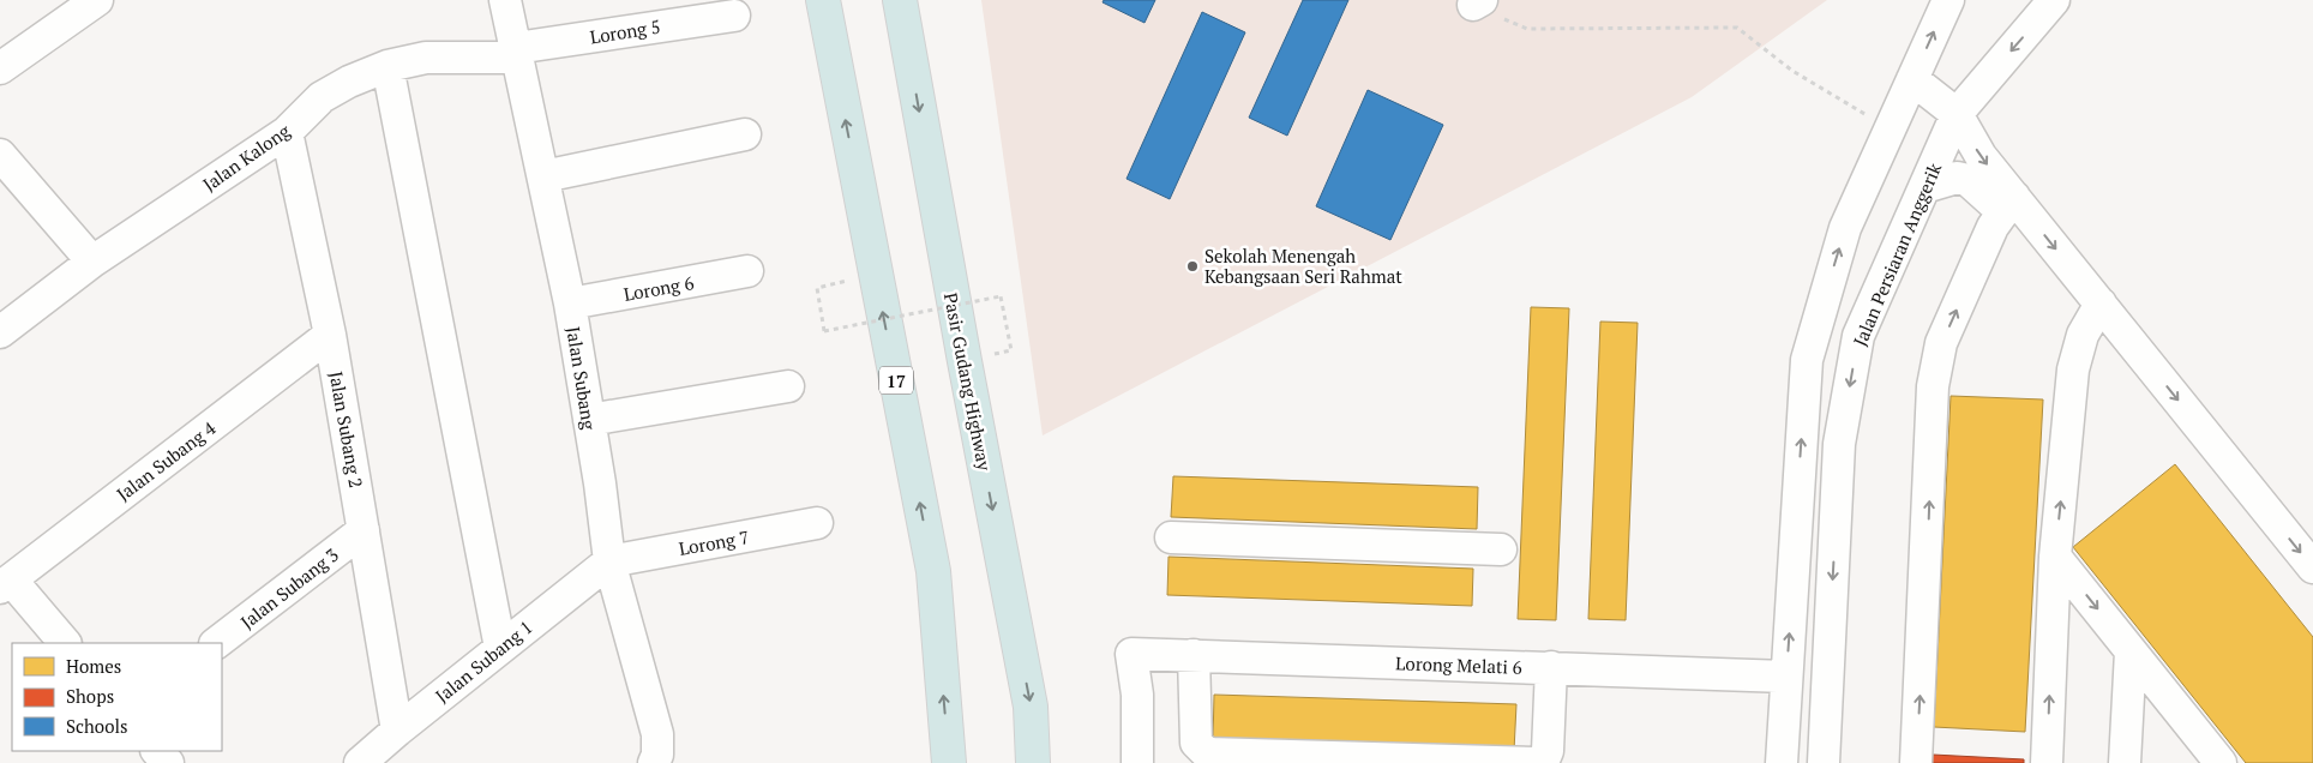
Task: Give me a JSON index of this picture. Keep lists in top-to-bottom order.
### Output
{
  "streets": {
    "highway": ["17", "Pasir Gudang Highway"],
    "street": [
      "Lorong 5",
      "Jalan Kalong",
      "Jalan Persiaran Anggerik",
      "Lorong 6",
      "Jalan Subang",
      "Jalan Subang 2",
      "Jalan Subang 4",
      "Lorong 7",
      "Jalan Subang 3",
      "Jalan Subang 1",
      "Lorong Melati 6"
    ]
  },
  "crossings": [
    ["Lorong 5", "Jalan Kalong"],
    ["Lorong 5", "Jalan Subang"],
    ["Jalan Kalong", "Jalan Subang"],
    ["Jalan Kalong", "Jalan Subang 2"],
    ["Lorong 6", "Jalan Subang"],
    ["Jalan Subang", "Lorong 7"],
    ["Jalan Subang", "Jalan Subang 1"],
    ["Jalan Subang 2", "Jalan Subang 4"],
    ["Jalan Subang 2", "Jalan Subang 3"],
    ["Jalan Subang 2", "Jalan Subang 1"],
    ["Lorong 7", "Jalan Subang 1"]
  ],
  "places": ["Sekolah Menengah Kebangsaan Seri Rahmat"],
  "legend": ["Homes", "Shops", "Schools"]
}
